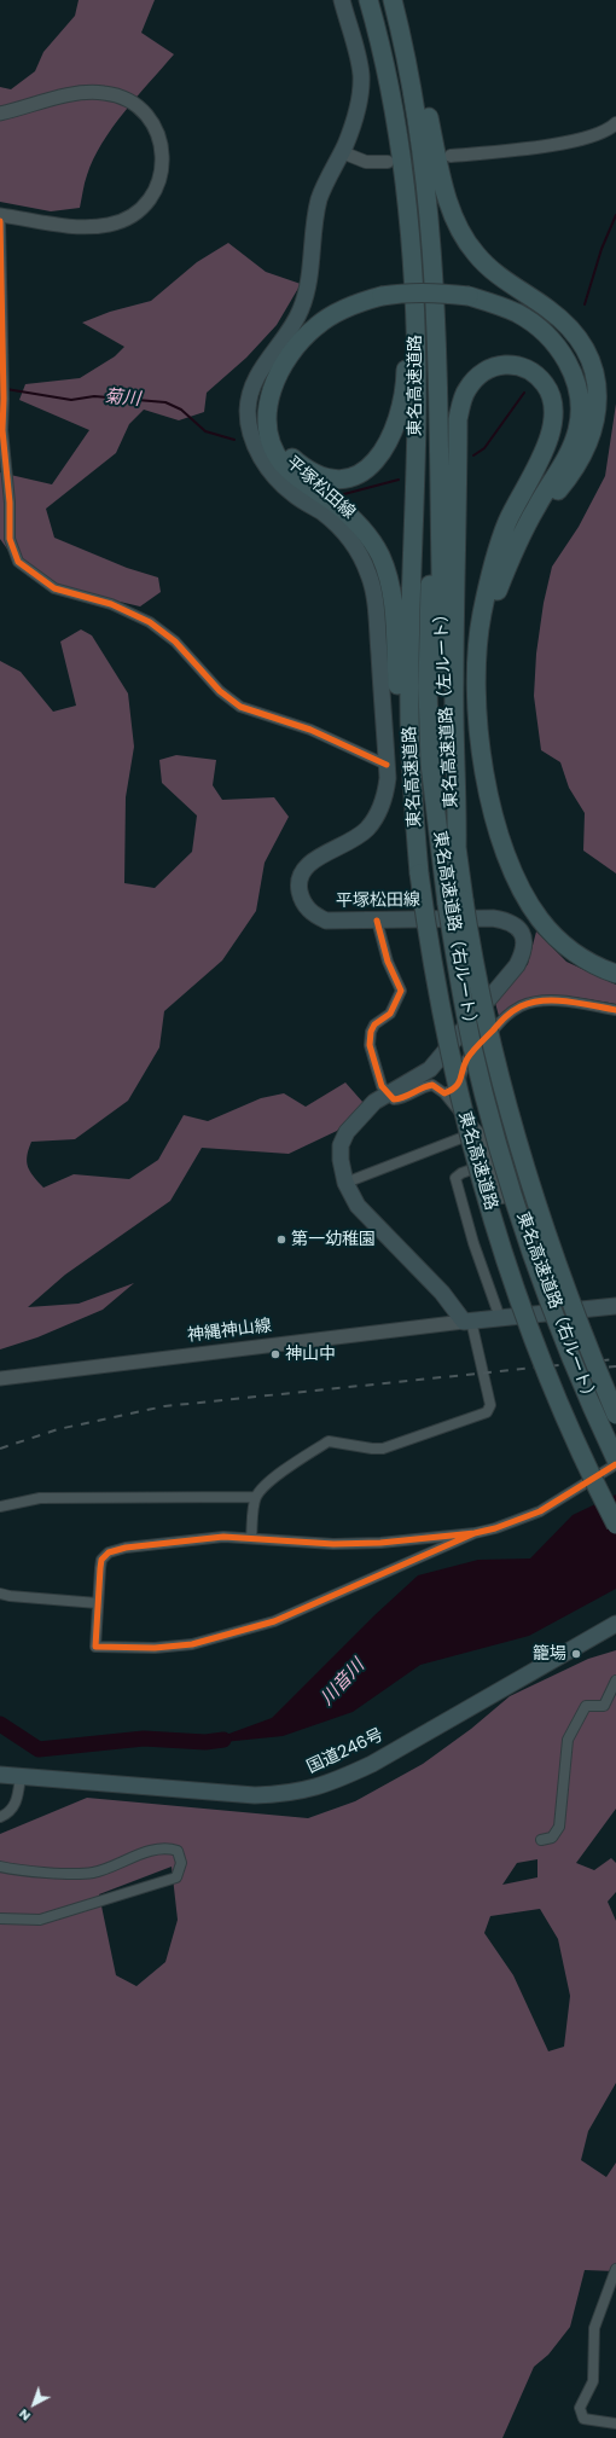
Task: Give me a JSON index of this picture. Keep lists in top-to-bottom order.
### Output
{
  "streets": {
    "highway": [
      "東名高速道路",
      "東名高速道路（左ルート）",
      "東名高速道路（右ルート）",
      "国道246号"
    ],
    "main road": ["平塚松田線", "神縄神山線"]
  },
  "crossings": [
    ["東名高速道路", "東名高速道路（左ルート）"],
    ["東名高速道路", "東名高速道路（右ルート）"],
    ["平塚松田線", "神縄神山線"],
    ["東名高速道路（左ルート）", "東名高速道路（右ルート）"]
  ],
  "water": ["菊川", "川音川"],
  "places": ["第一幼稚園", "神山中", "籠場"],
  "north": "bottom left"
}
